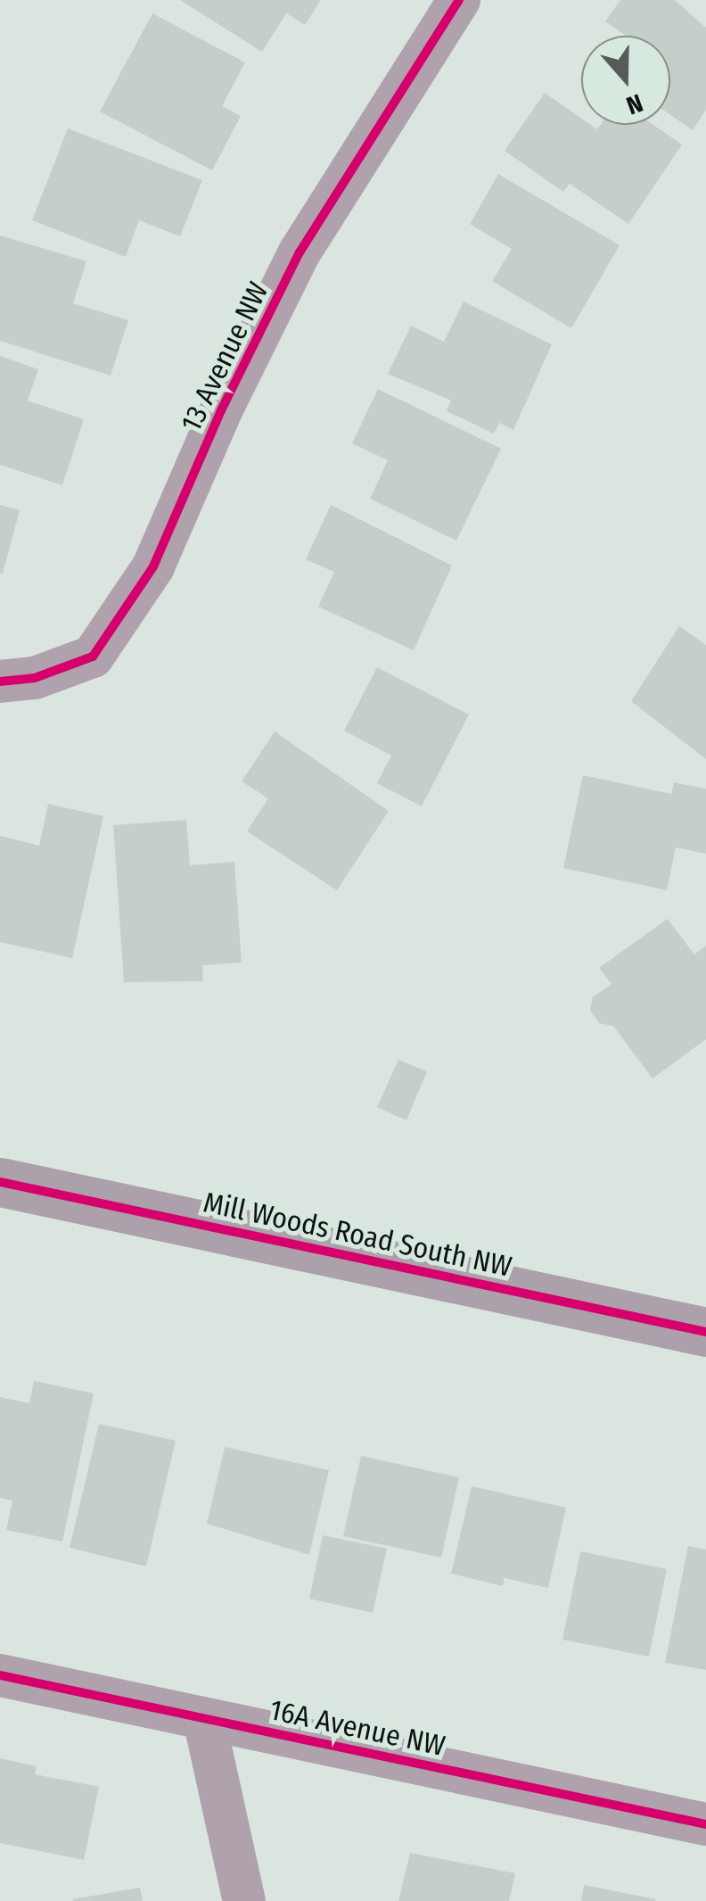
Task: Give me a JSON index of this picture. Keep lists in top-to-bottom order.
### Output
{
  "streets": {
    "street": ["13 Avenue NW", "Mill Woods Road South NW", "16A Avenue NW"]
  },
  "north": "bottom"
}
